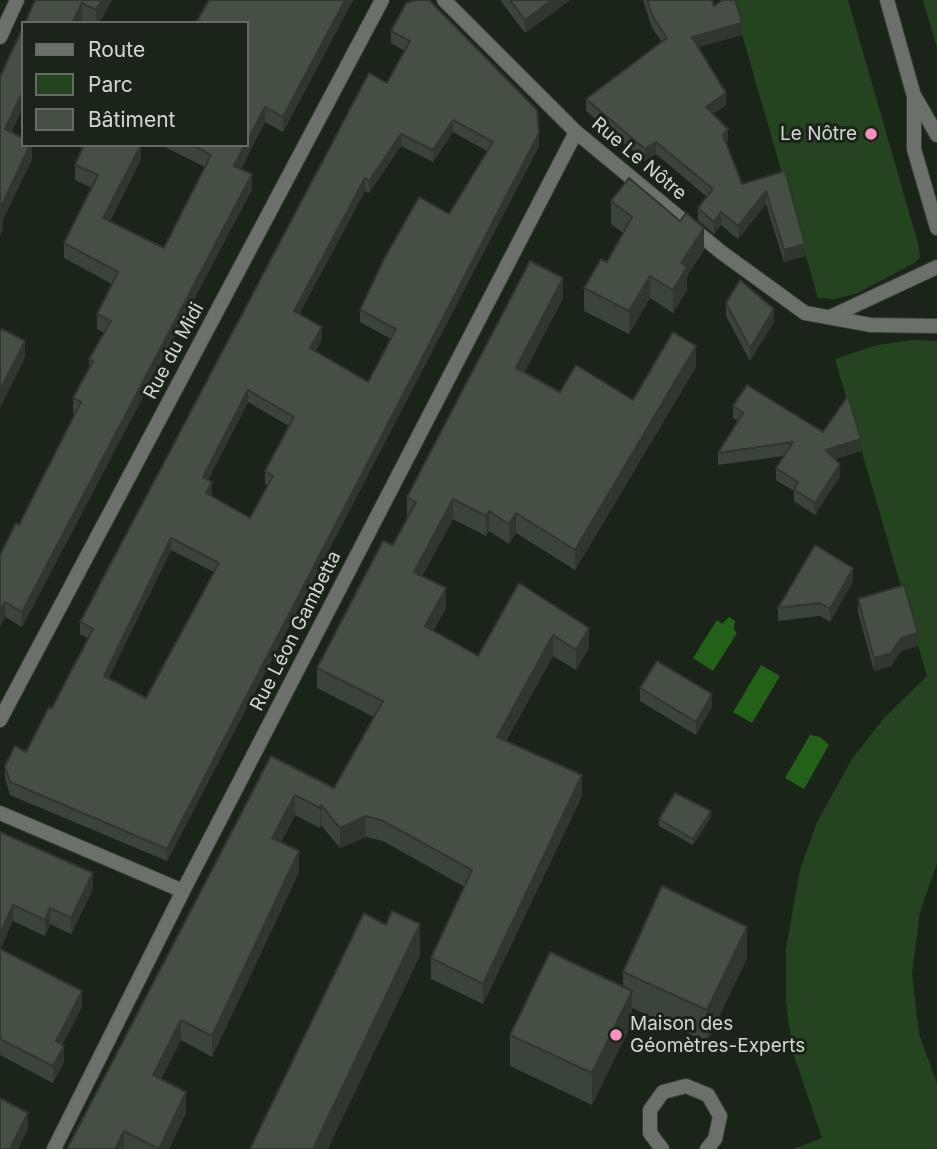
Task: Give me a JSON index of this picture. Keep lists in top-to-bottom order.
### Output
{
  "streets": {
    "street": ["Rue Le Nôtre", "Rue du Midi", "Rue Léon Gambetta"]
  },
  "crossings": [
    ["Rue Le Nôtre", "Rue Léon Gambetta"]
  ],
  "places": ["Le Nôtre", "Maison des Géomètres-Experts"],
  "legend": ["Route", "Parc", "Bâtiment"]
}
